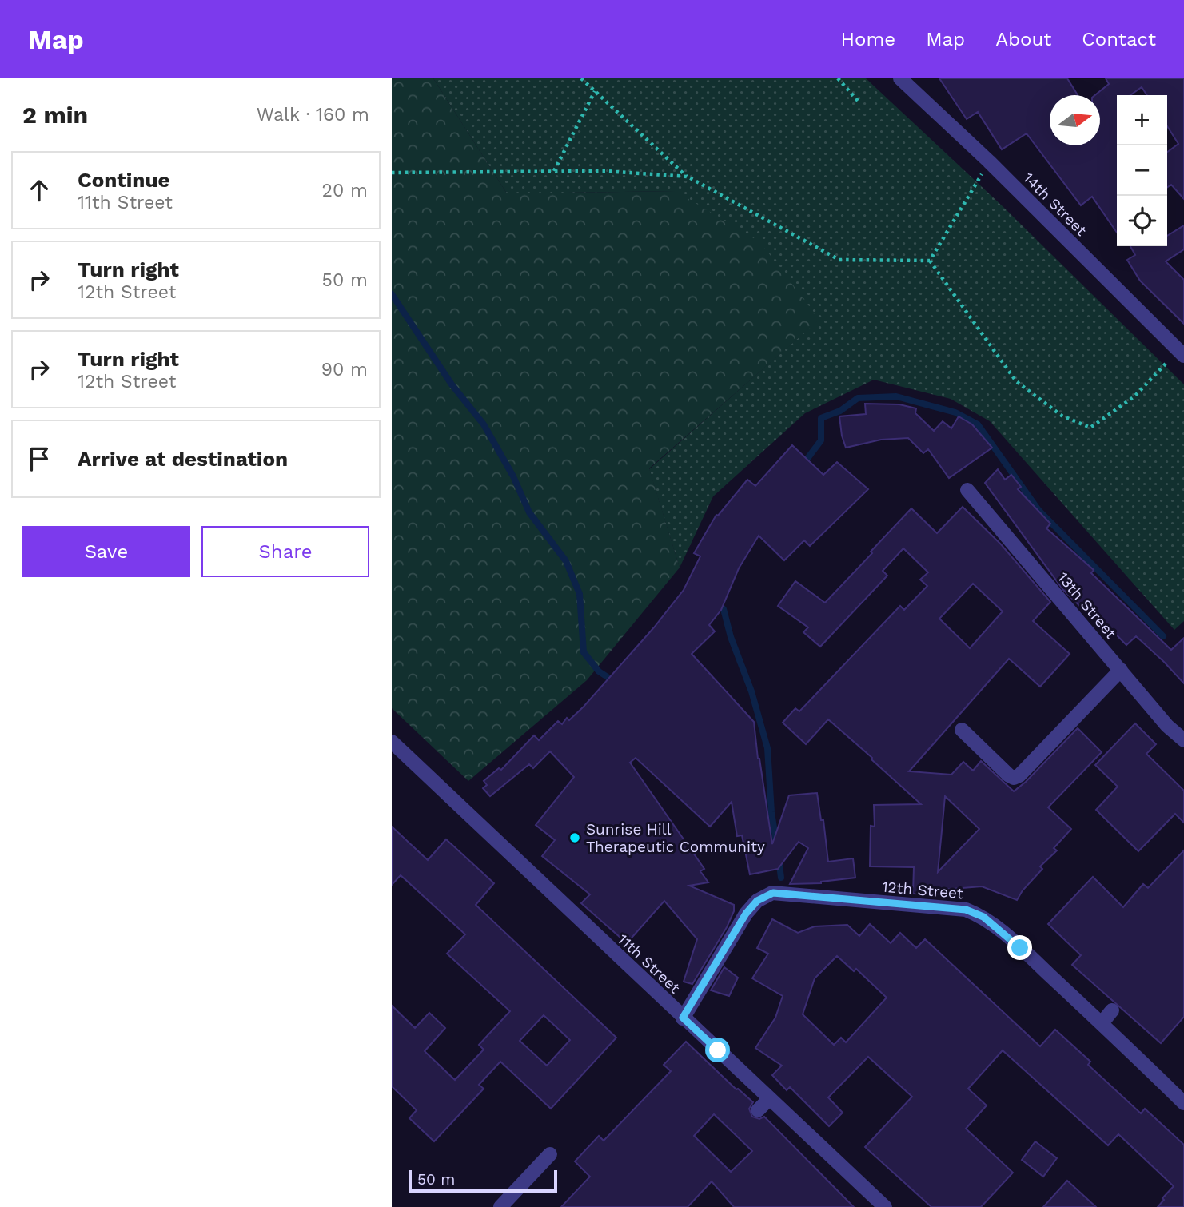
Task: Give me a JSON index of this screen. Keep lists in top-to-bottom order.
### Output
{
  "streets": {
    "street": [
      "14th Street",
      "13th Street",
      "12th Street",
      "11th Street"
    ]
  },
  "crossings": [
    ["12th Street", "11th Street"]
  ],
  "places": ["Sunrise Hill Therapeutic Community"],
  "scale_bar": "50 m",
  "north": "right",
  "page": {
    "header": "Map",
    "nav": [
      "Home",
      "Map",
      "About",
      "Contact"
    ],
    "heading": ["2 min", "Walk · 160 m"],
    "map_buttons": ["+", "−"],
    "list": [
      ["Continue", "11th Street", "20 m"],
      ["Turn right", "12th Street", "50 m"],
      ["Turn right", "12th Street", "90 m"],
      "Arrive at destination"
    ],
    "buttons": ["Save", "Share"],
    "scale": "50 m"
  }
}
